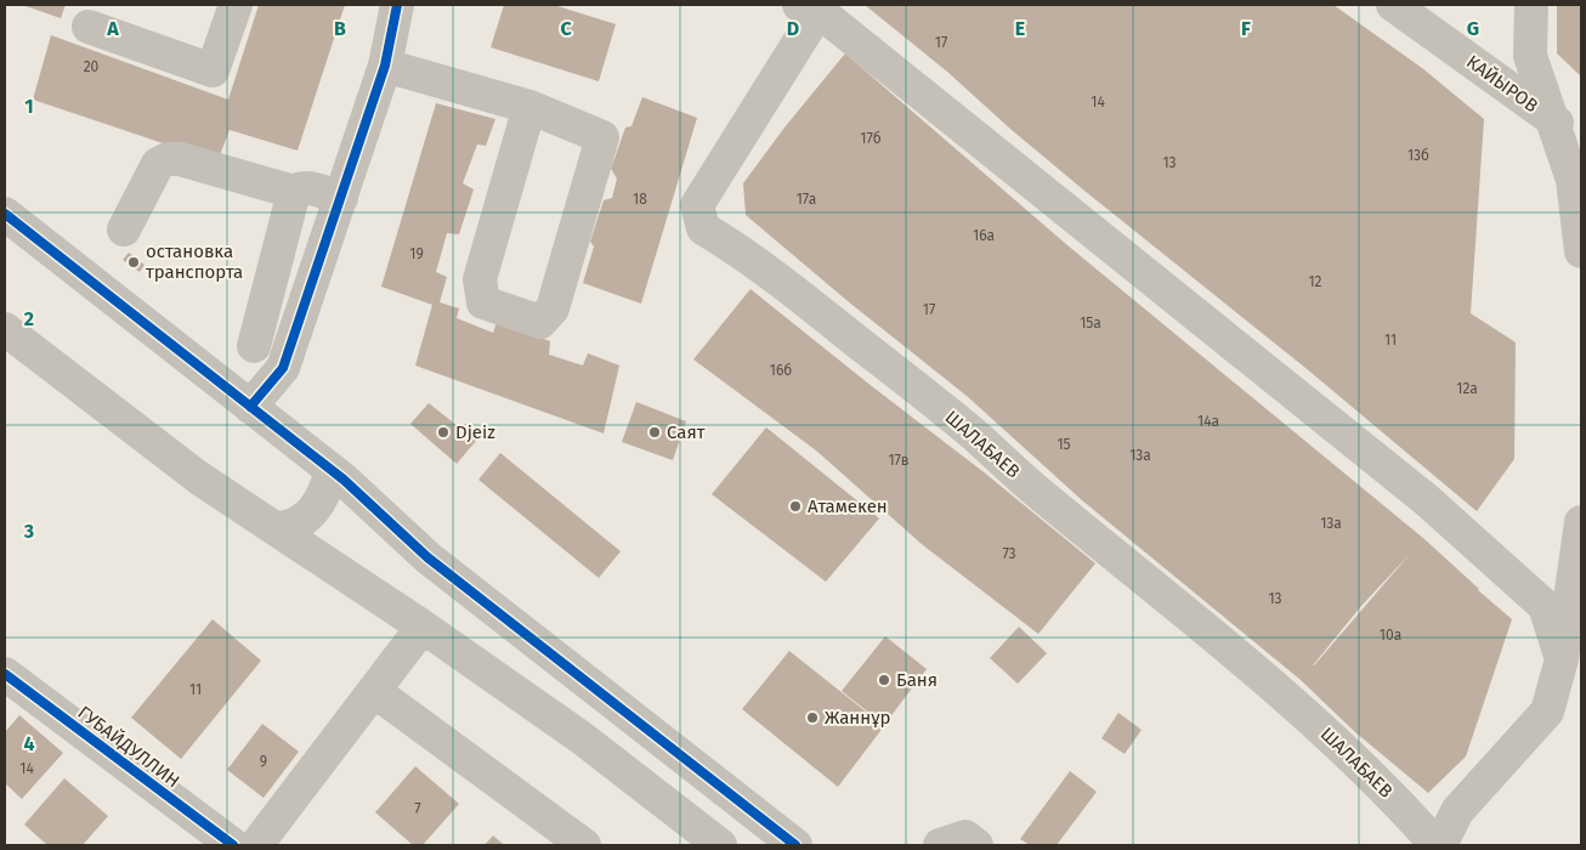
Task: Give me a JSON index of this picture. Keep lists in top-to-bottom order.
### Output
{
  "streets": {
    "street": ["КАЙЫРОВ", "ШАЛАБАЕВ", "ГУБАЙДУЛЛИН"]
  },
  "places": [
    "остановка транспорта",
    "Djeiz",
    "Саят",
    "Атамекен",
    "Баня",
    "Жаннұр"
  ],
  "house_numbers": [
    "17",
    "20",
    "14",
    "17б",
    "13б",
    "13",
    "18",
    "17а",
    "16а",
    "19",
    "12",
    "17",
    "15а",
    "11",
    "16б",
    "12а",
    "14а",
    "15",
    "13а",
    "17в",
    "13а",
    "73",
    "13",
    "10а",
    "11",
    "9",
    "14",
    "7"
  ],
  "grid": {
    "columns": [
      "A",
      "B",
      "C",
      "D",
      "E",
      "F",
      "G"
    ],
    "rows": [
      "1",
      "2",
      "3",
      "4"
    ]
  }
}
